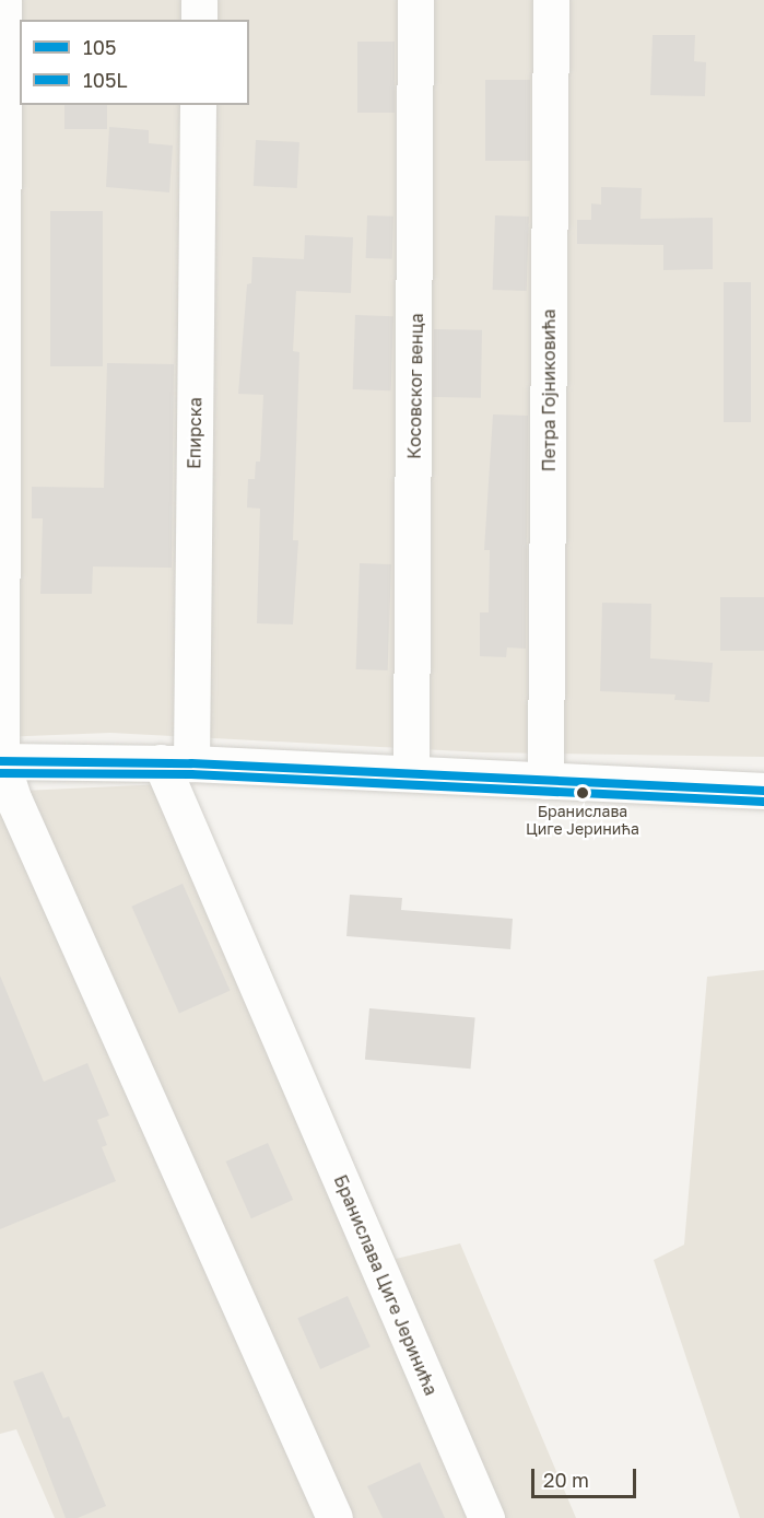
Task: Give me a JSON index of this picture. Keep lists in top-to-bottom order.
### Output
{
  "streets": {
    "street": [
      "Косовског венца",
      "Петра Гојниковића",
      "Епирска",
      "Бранислава Циге Јеринића"
    ]
  },
  "crossings": [
    ["Епирска", "Бранислава Циге Јеринића"]
  ],
  "places": ["Бранислава Циге Јеринића"],
  "lines": ["transit line 105", "transit line 105L"],
  "legend": ["105", "105L"],
  "scale_bar": "20 m"
}
